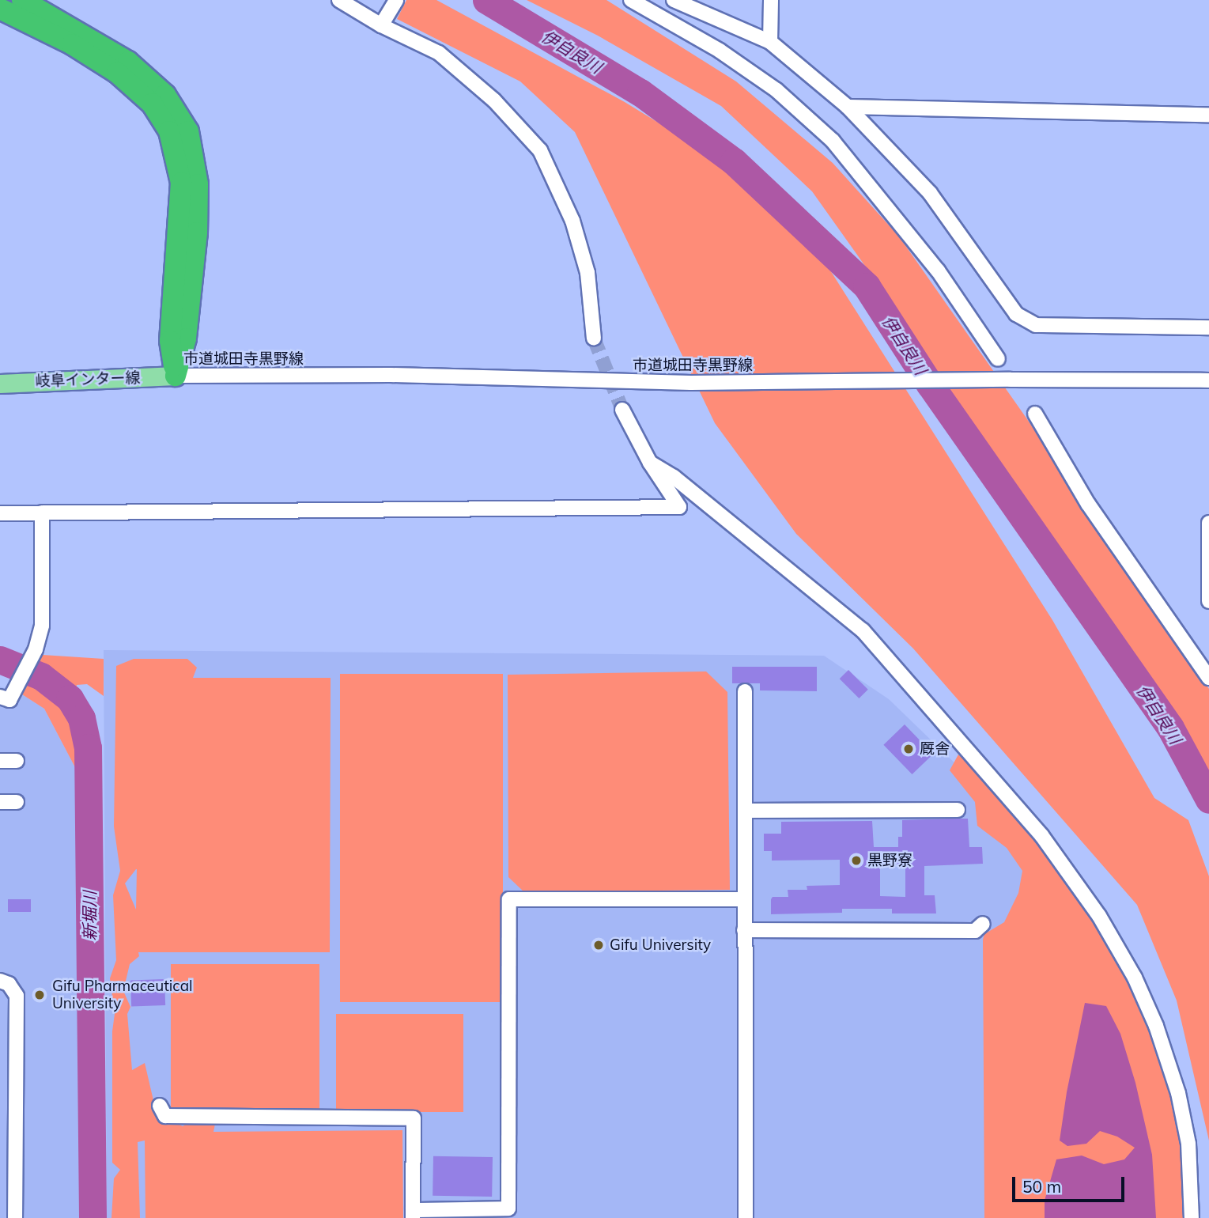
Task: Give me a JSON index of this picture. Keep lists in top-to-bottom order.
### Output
{
  "streets": {
    "main road": ["岐阜インター線"],
    "street": ["市道城田寺黒野線"]
  },
  "crossings": [
    ["市道城田寺黒野線", "岐阜インター線"]
  ],
  "water": ["伊自良川", "新堀川"],
  "places": [
    "厩舎",
    "黒野寮",
    "Gifu University",
    "Gifu Pharmaceutical University"
  ],
  "scale_bar": "50 m"
}
